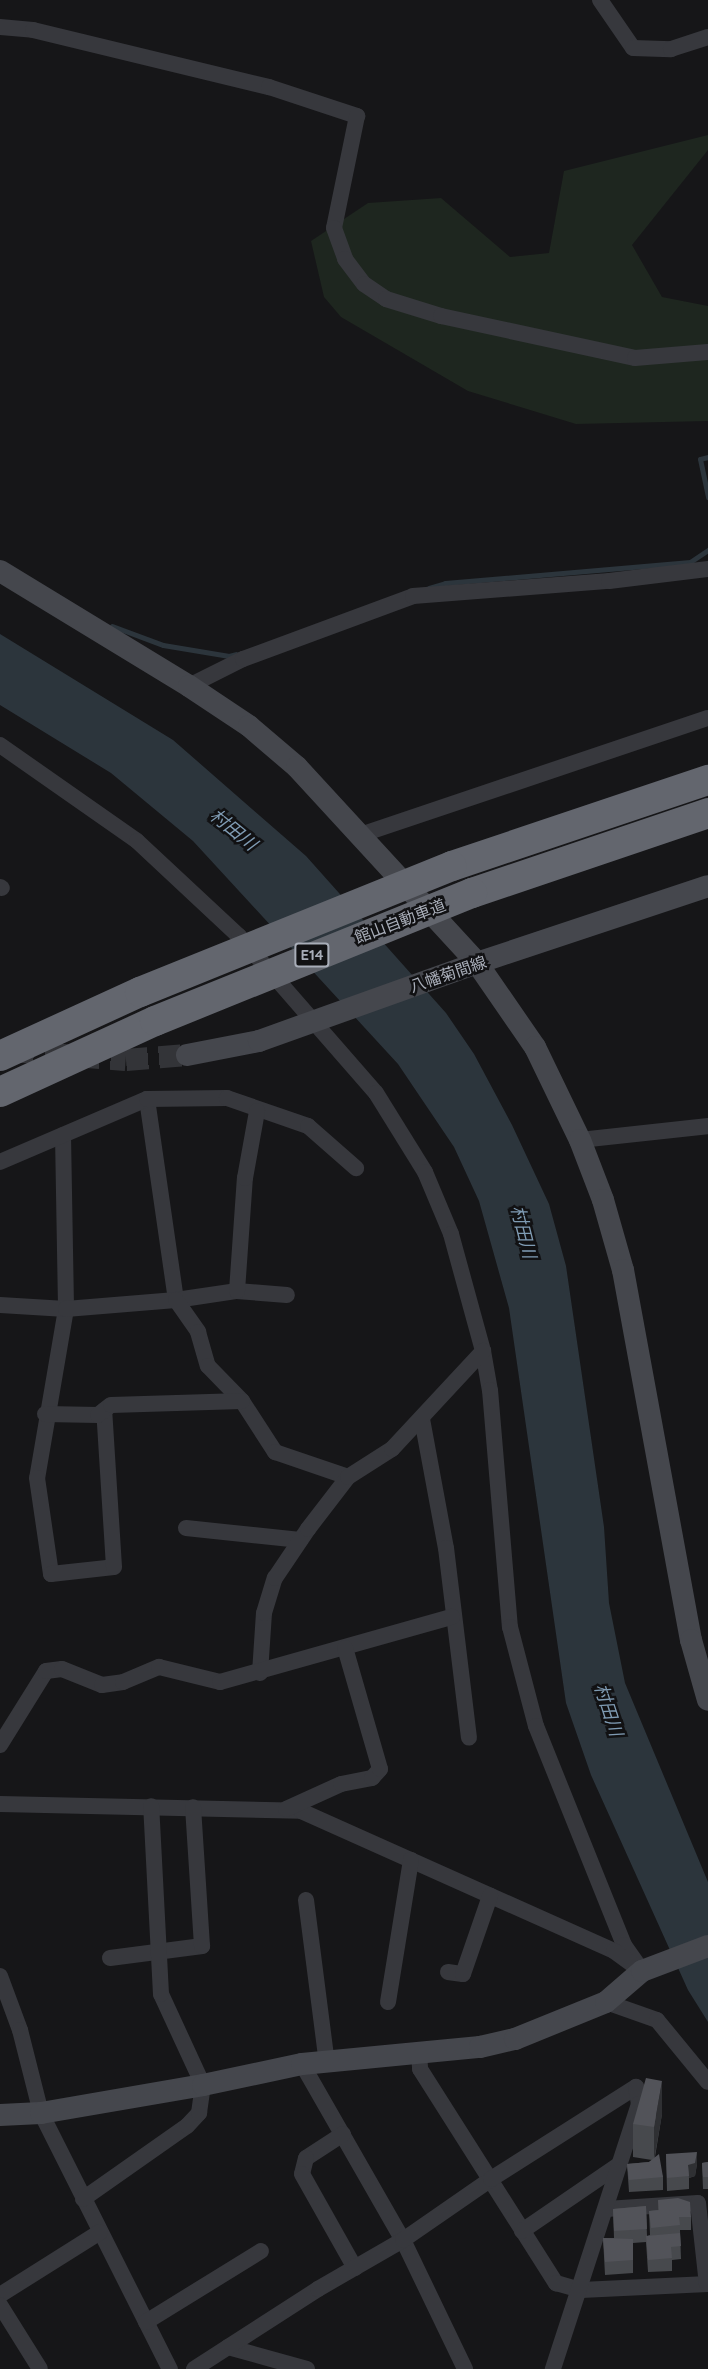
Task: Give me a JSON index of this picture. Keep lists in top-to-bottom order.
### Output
{
  "streets": {
    "highway": ["館山自動車道", "E14"],
    "street": ["八幡菊間線"]
  },
  "water": ["村田川"]
}
